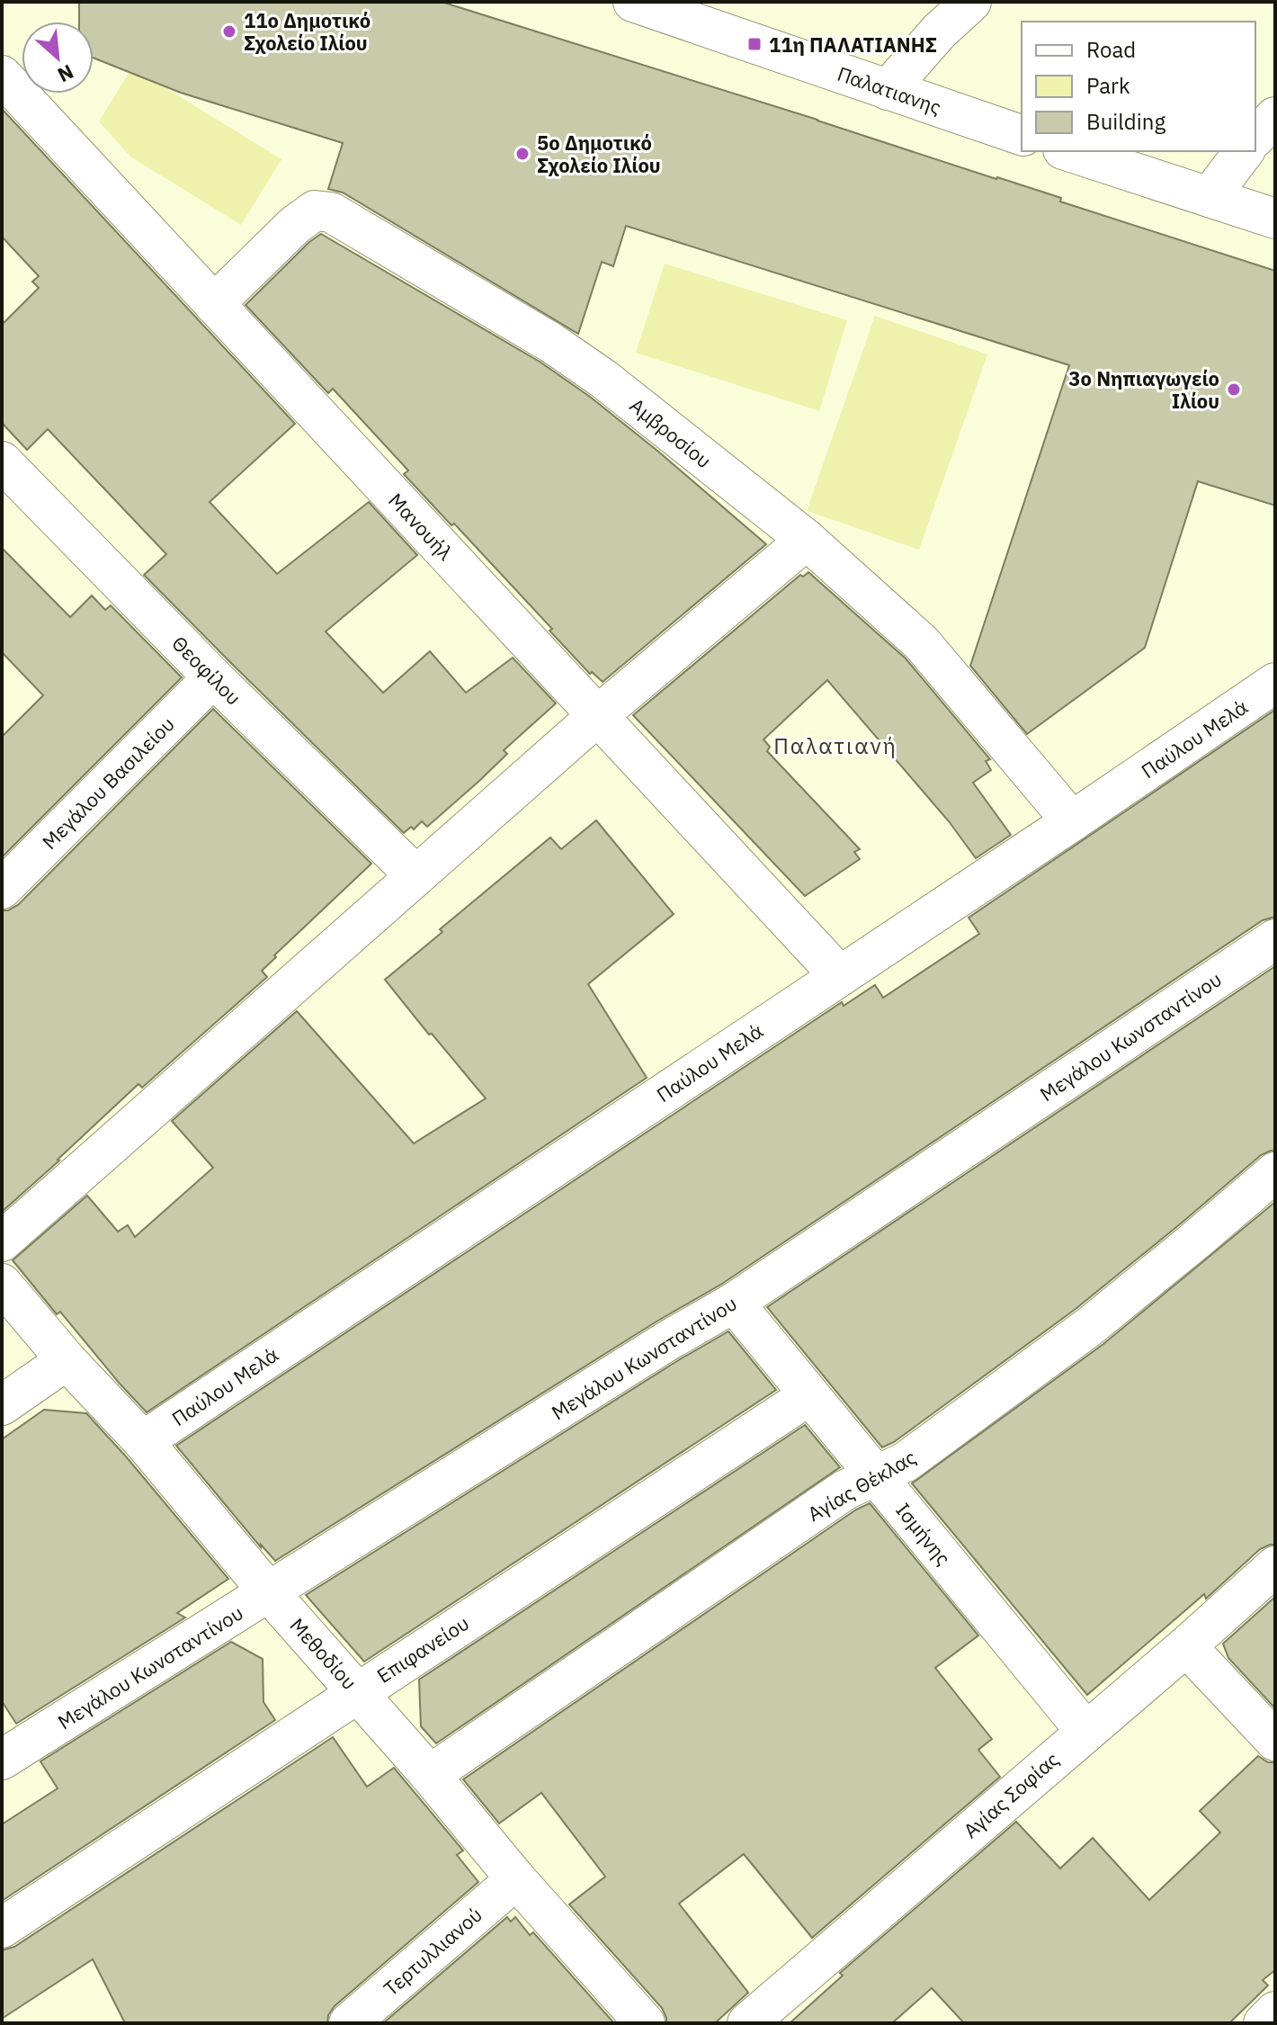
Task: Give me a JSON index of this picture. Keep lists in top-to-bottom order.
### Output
{
  "streets": {
    "street": [
      "Παλατιανης",
      "Αμβροσίου",
      "Μανουήλ",
      "Θεοφίλου",
      "Παύλου Μελά",
      "Μεγάλου Βασιλείου",
      "Μεγάλου Κωνσταντίνου",
      "Αγίας Θέκλας",
      "Ισμήνης",
      "Επιφανείου",
      "Μεθοδίου",
      "Αγίας Σοφίας",
      "Τερτυλλιανού"
    ]
  },
  "crossings": [
    ["Αμβροσίου", "Μανουήλ"],
    ["Αμβροσίου", "Παύλου Μελά"],
    ["Μανουήλ", "Παύλου Μελά"],
    ["Θεοφίλου", "Μεγάλου Βασιλείου"],
    ["Παύλου Μελά", "Μεθοδίου"],
    ["Μεγάλου Κωνσταντίνου", "Ισμήνης"],
    ["Μεγάλου Κωνσταντίνου", "Μεθοδίου"],
    ["Αγίας Θέκλας", "Ισμήνης"],
    ["Αγίας Θέκλας", "Μεθοδίου"],
    ["Ισμήνης", "Επιφανείου"],
    ["Ισμήνης", "Αγίας Σοφίας"],
    ["Επιφανείου", "Μεθοδίου"],
    ["Μεθοδίου", "Τερτυλλιανού"]
  ],
  "districts": ["Παλατιανή"],
  "places": {
    "other": ["11ο Δημοτικό Σχολείο Ιλίου", "5ο Δημοτικό Σχολείο Ιλίου", "3ο Νηπιαγωγείο Ιλίου"],
    "transit": ["11η ΠΑΛΑΤΙΑΝΗΣ"]
  },
  "legend": ["Road", "Park", "Building"],
  "north": "bottom right"
}
